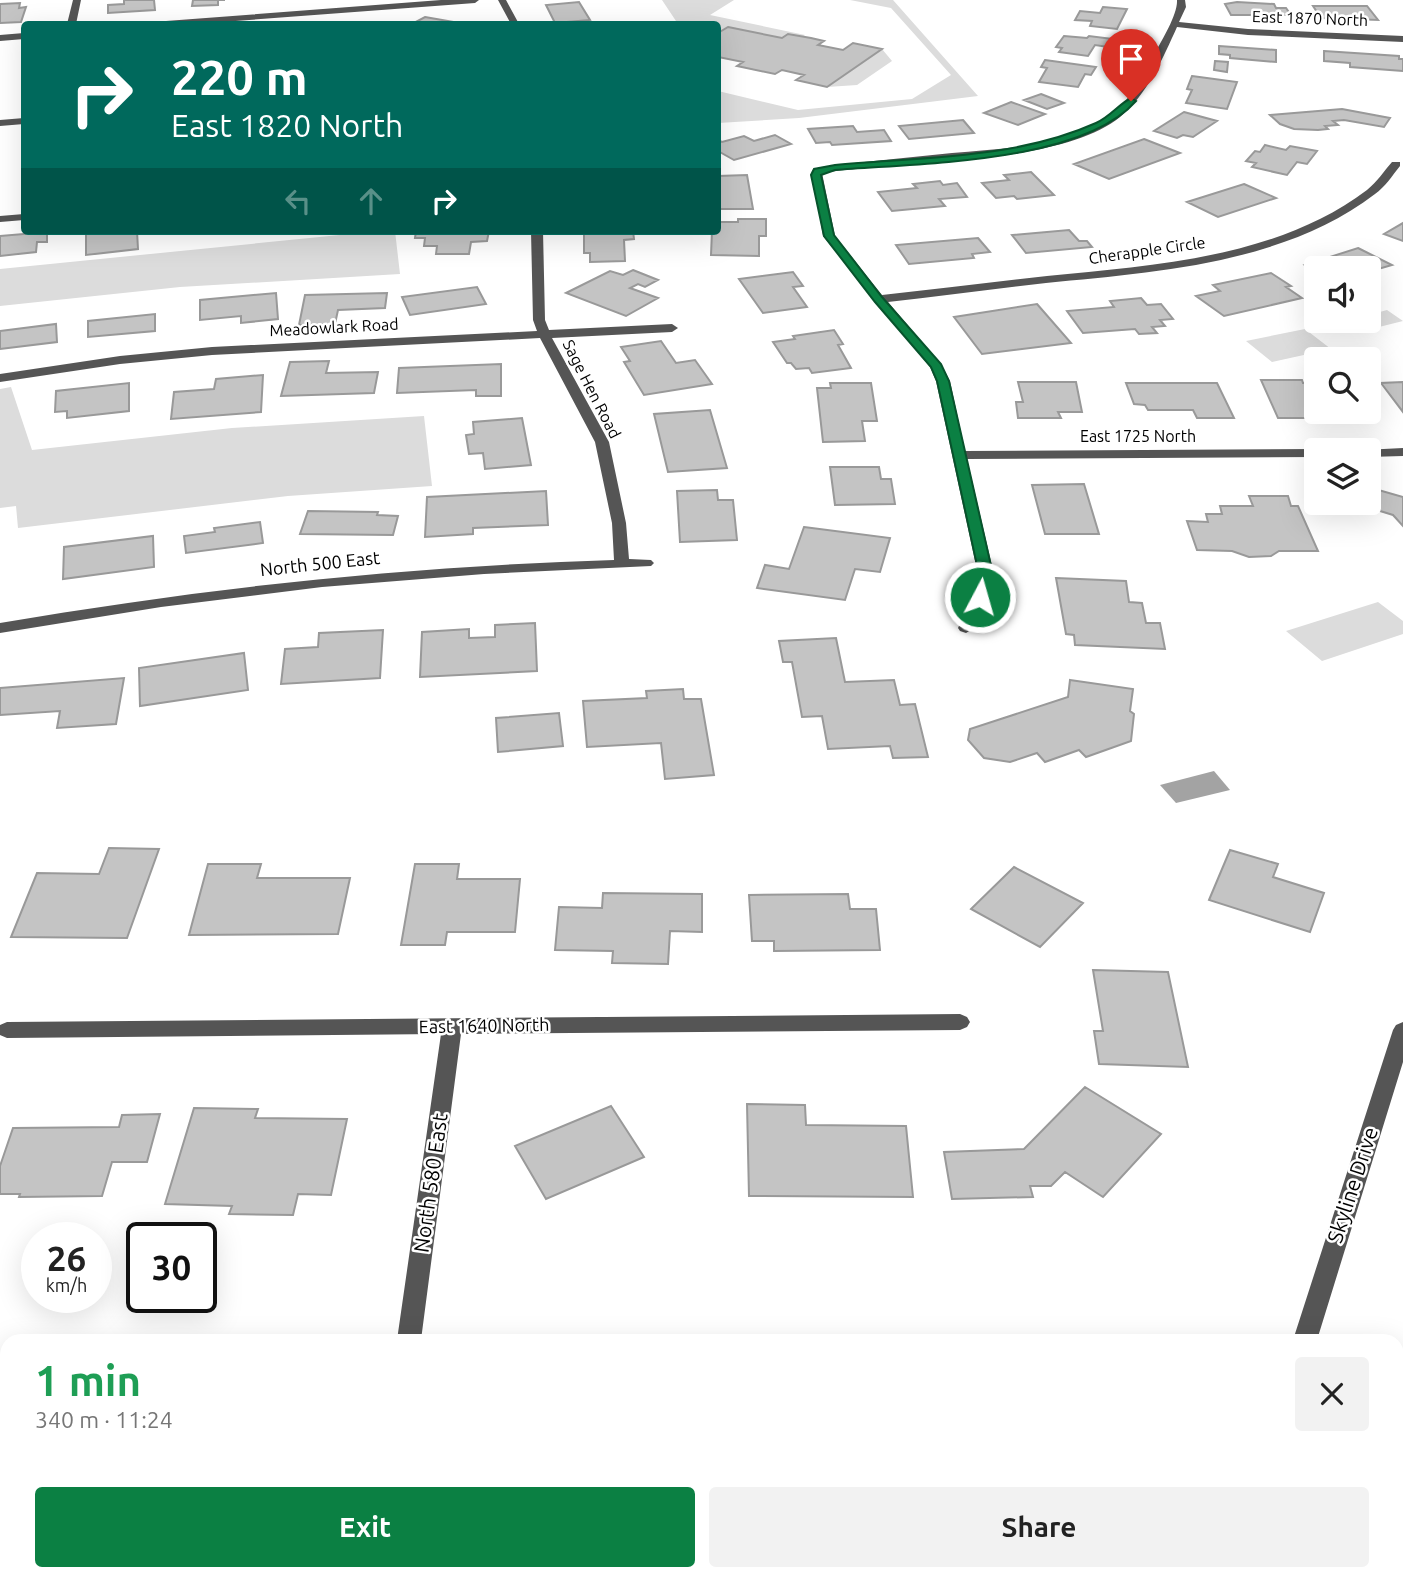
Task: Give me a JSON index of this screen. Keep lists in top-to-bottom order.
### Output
{
  "streets": {
    "street": [
      "East 1870 North",
      "Cherapple Circle",
      "Meadowlark Road",
      "Sage Hen Road",
      "East 1725 North",
      "North 500 East",
      "East 1640 North",
      "North 580 East",
      "Skyline Drive"
    ]
  },
  "crossings": [
    ["Meadowlark Road", "Sage Hen Road"],
    ["Sage Hen Road", "North 500 East"],
    ["East 1640 North", "North 580 East"]
  ],
  "page": {
    "turn": ["220 m", "East 1820 North"],
    "speed": "26 km/h",
    "limit": "30",
    "heading": ["1 min", "340 m · 11:24"],
    "buttons": ["Exit", "Share"]
  }
}
